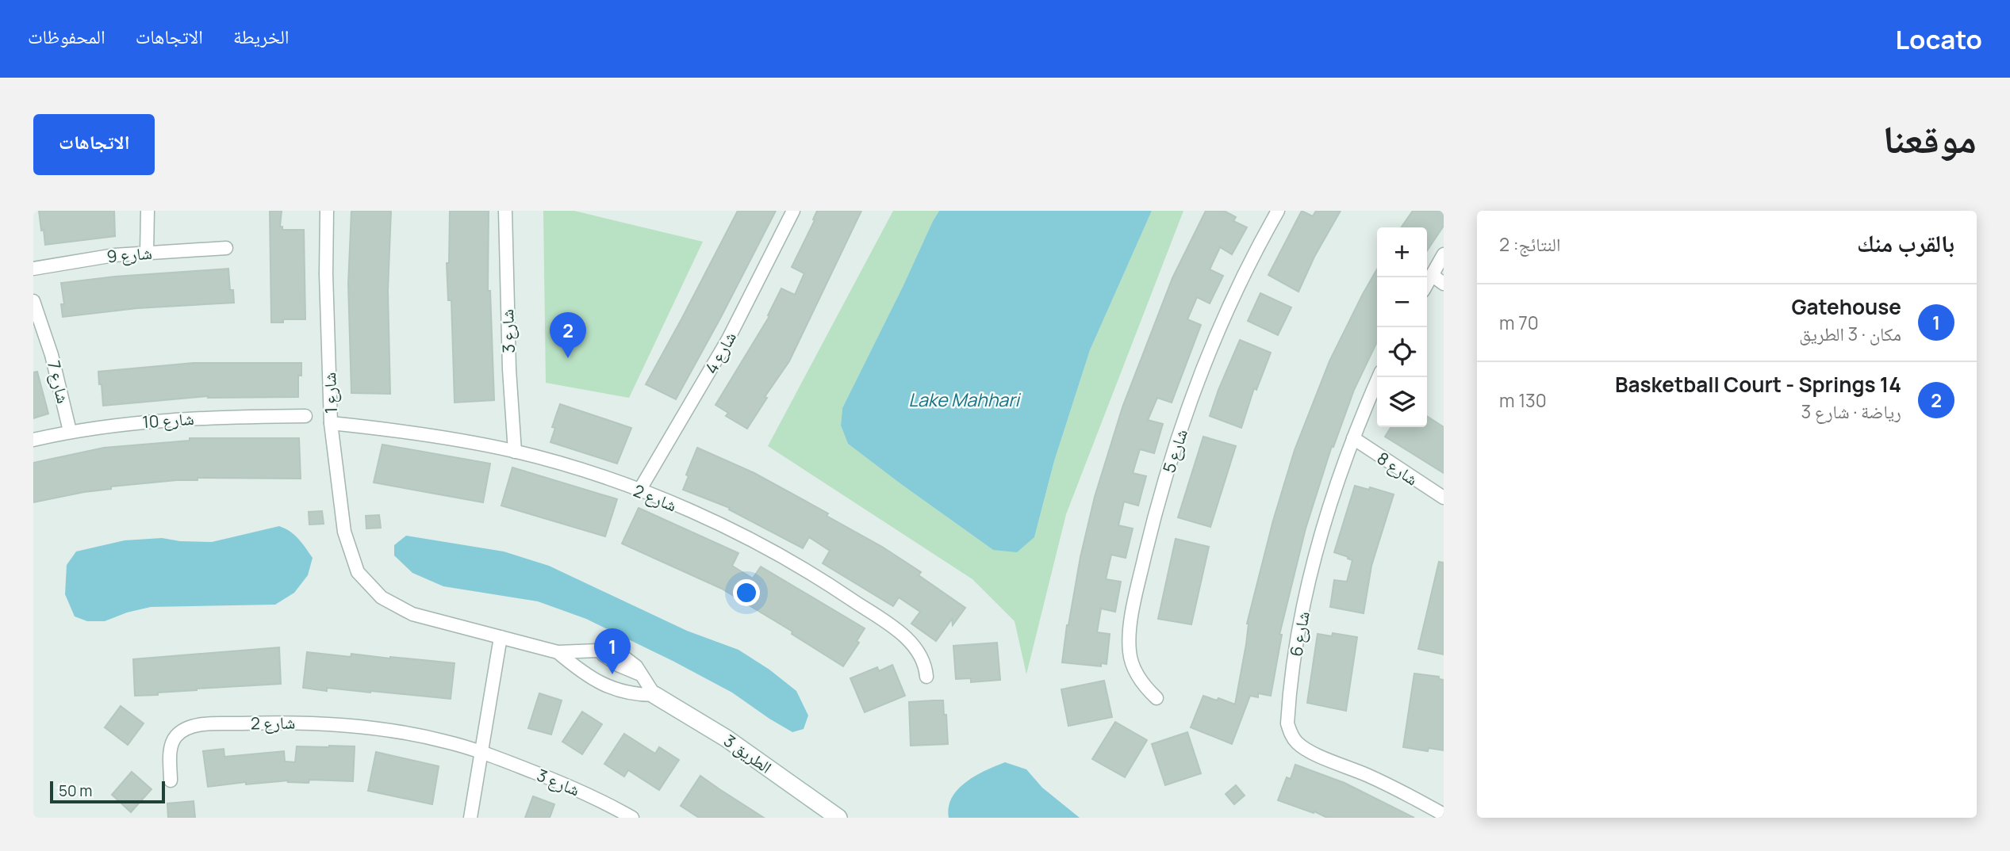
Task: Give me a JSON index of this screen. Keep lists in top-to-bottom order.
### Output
{
  "streets": {
    "street": [
      "شارع 9",
      "شارع 3",
      "شارع 4",
      "شارع 7",
      "شارع 1",
      "شارع 10",
      "شارع 5",
      "شارع 8",
      "شارع 2",
      "شارع 6",
      "3 الطريق"
    ]
  },
  "crossings": [
    ["شارع 3", "شارع 2"],
    ["شارع 4", "شارع 2"],
    ["شارع 7", "شارع 10"],
    ["شارع 1", "شارع 2"],
    ["شارع 8", "شارع 6"]
  ],
  "water": ["Lake Mahhari"],
  "scale_bar": "50 m",
  "page": {
    "header": "Locato",
    "nav": ["الخريطة", "الاتجاهات", "المحفوظات"],
    "title": "موقعنا",
    "buttons": "الاتجاهات",
    "heading": ["بالقرب منك", "النتائج: 2"],
    "map_buttons": ["+", "−"],
    "list": [
      {
        "mark": "1",
        "name": "Gatehouse",
        "note": "مكان · 3 الطريق",
        "value": "70 m"
      },
      {
        "mark": "2",
        "name": "Basketball Court - Springs 14",
        "note": "رياضة · شارع 3",
        "value": "130 m"
      }
    ],
    "pins": ["2", "1"],
    "scale": "50 m"
  }
}
